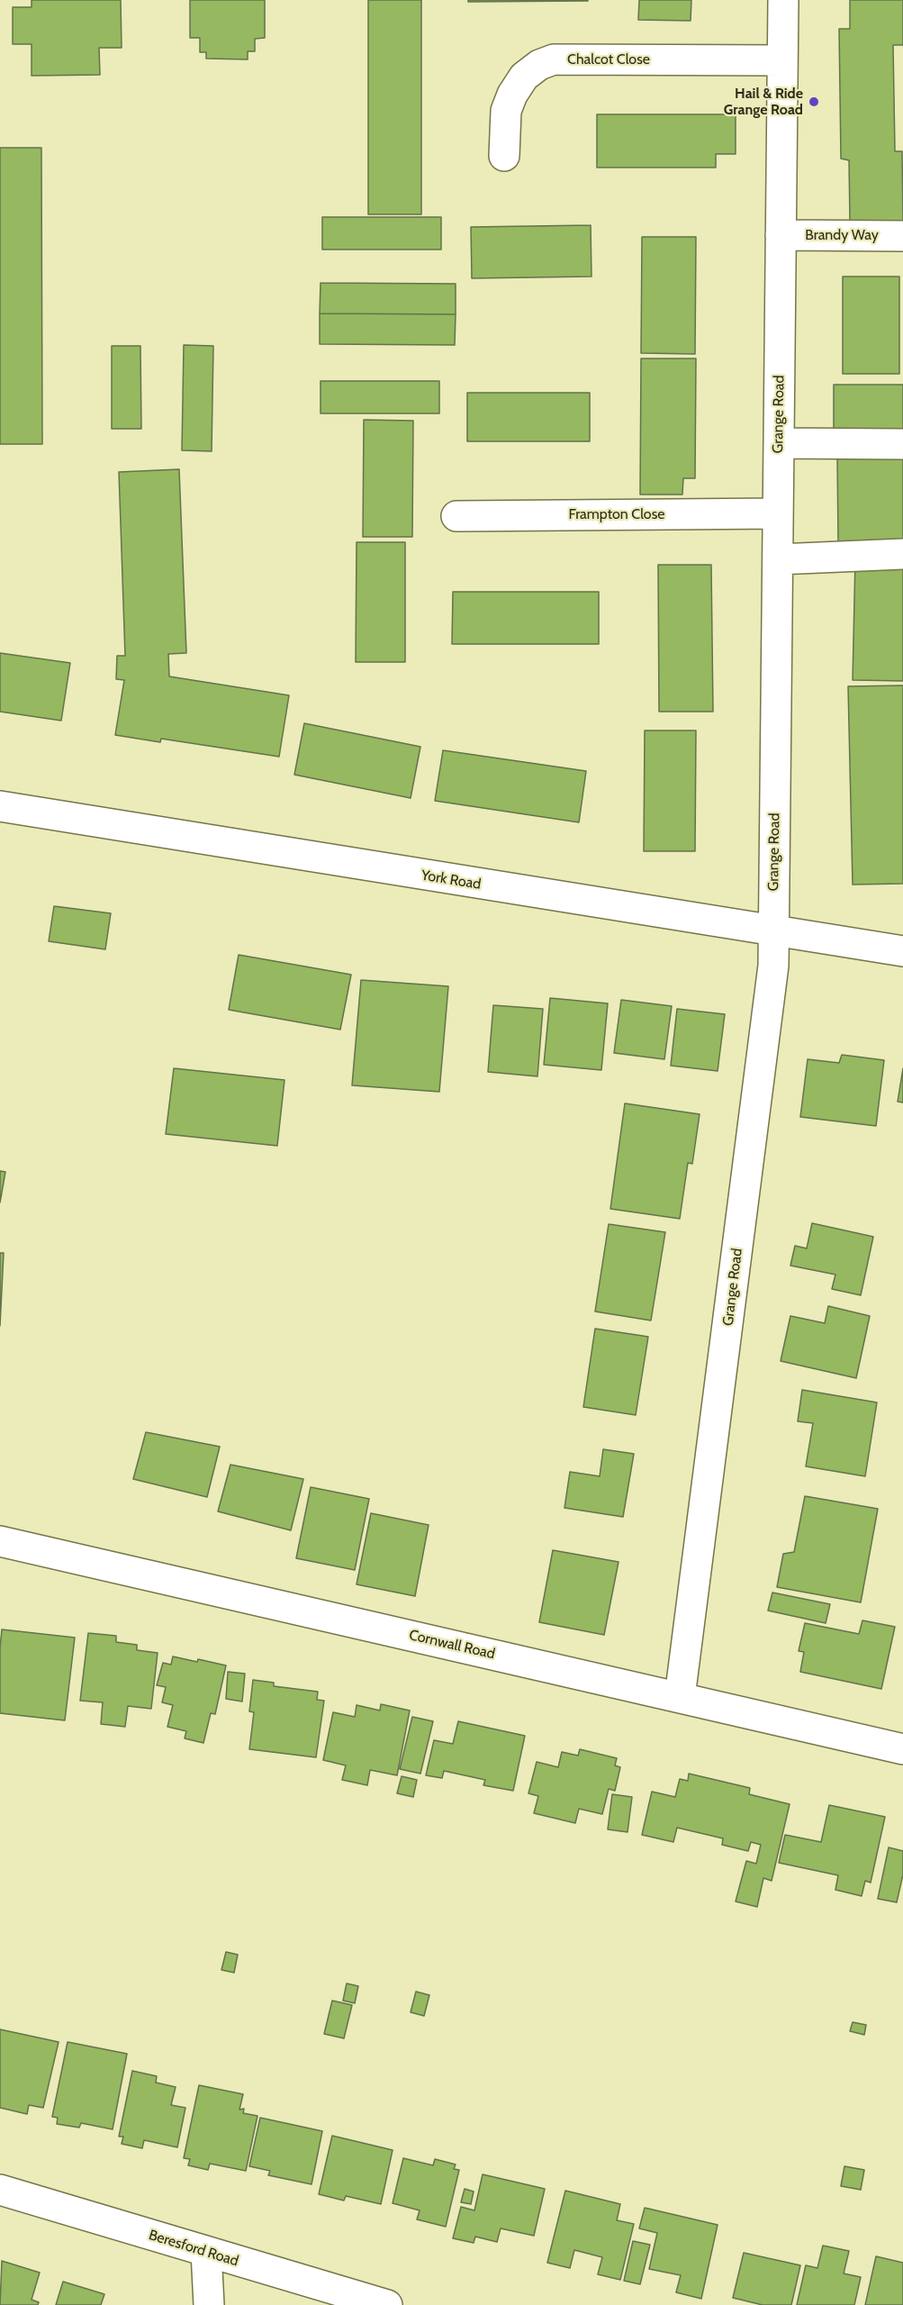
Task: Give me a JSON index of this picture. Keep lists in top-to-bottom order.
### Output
{
  "streets": {
    "street": [
      "Chalcot Close",
      "Brandy Way",
      "Grange Road",
      "Frampton Close",
      "York Road",
      "Cornwall Road",
      "Beresford Road"
    ]
  },
  "crossings": [
    ["Chalcot Close", "Grange Road"],
    ["Brandy Way", "Grange Road"],
    ["Grange Road", "Frampton Close"],
    ["Grange Road", "York Road"],
    ["Grange Road", "Cornwall Road"]
  ],
  "places": ["Hail & Ride Grange Road"]
}
